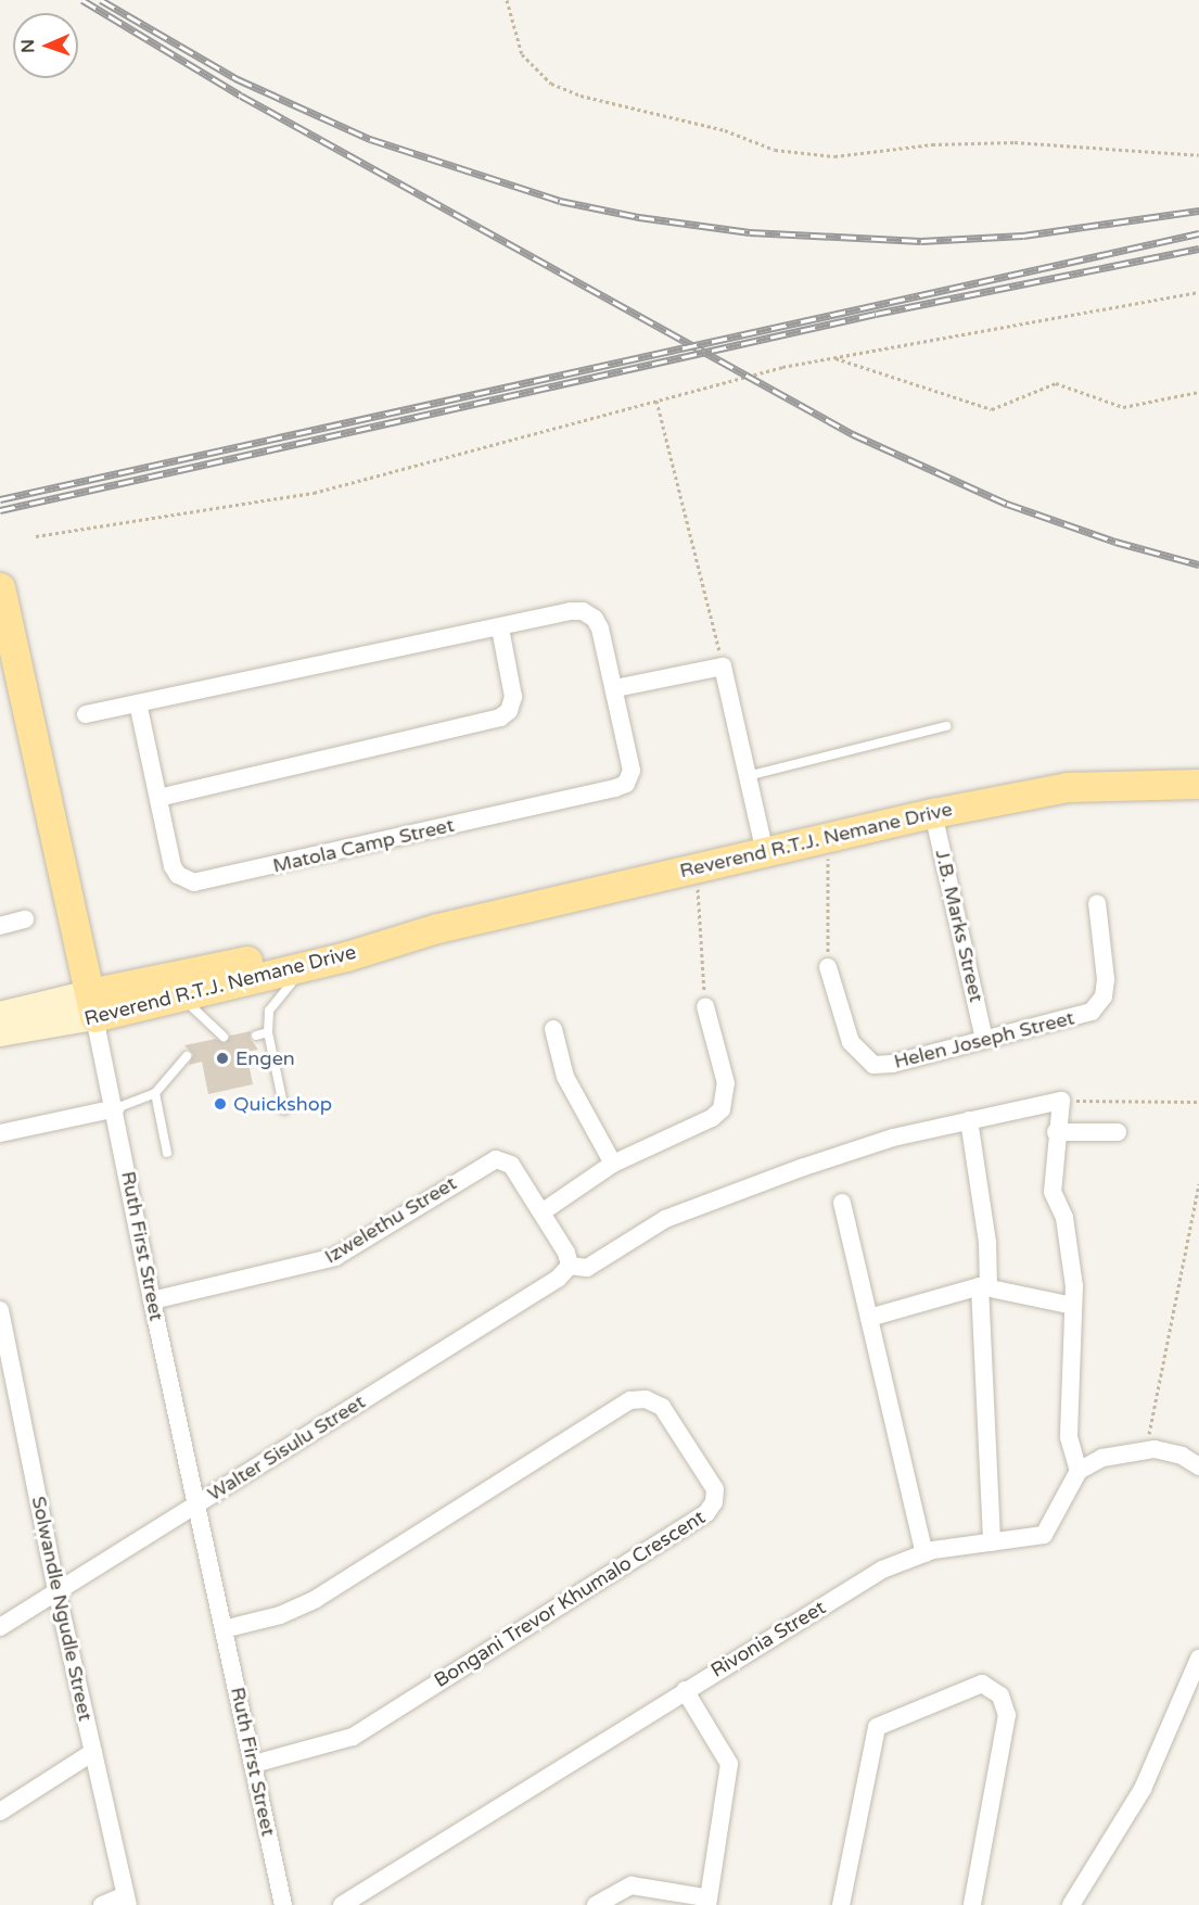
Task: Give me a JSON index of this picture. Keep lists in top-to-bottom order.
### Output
{
  "streets": {
    "main road": ["Reverend R.T.J. Nemane Drive", "Ruth First Street"],
    "street": [
      "Matola Camp Street",
      "J.B. Marks Street",
      "Helen Joseph Street",
      "Izwelethu Street",
      "Walter Sisulu Street",
      "Bongani Trevor Khumalo Crescent",
      "Solwandle Ngudle Street",
      "Rivonia Street"
    ]
  },
  "crossings": [
    ["Reverend R.T.J. Nemane Drive", "J.B. Marks Street"],
    ["Reverend R.T.J. Nemane Drive", "Ruth First Street"],
    ["J.B. Marks Street", "Helen Joseph Street"],
    ["Izwelethu Street", "Ruth First Street"],
    ["Izwelethu Street", "Walter Sisulu Street"],
    ["Ruth First Street", "Walter Sisulu Street"],
    ["Ruth First Street", "Bongani Trevor Khumalo Crescent"],
    ["Walter Sisulu Street", "Solwandle Ngudle Street"]
  ],
  "places": ["Engen", "Quickshop"],
  "north": "left"
}
